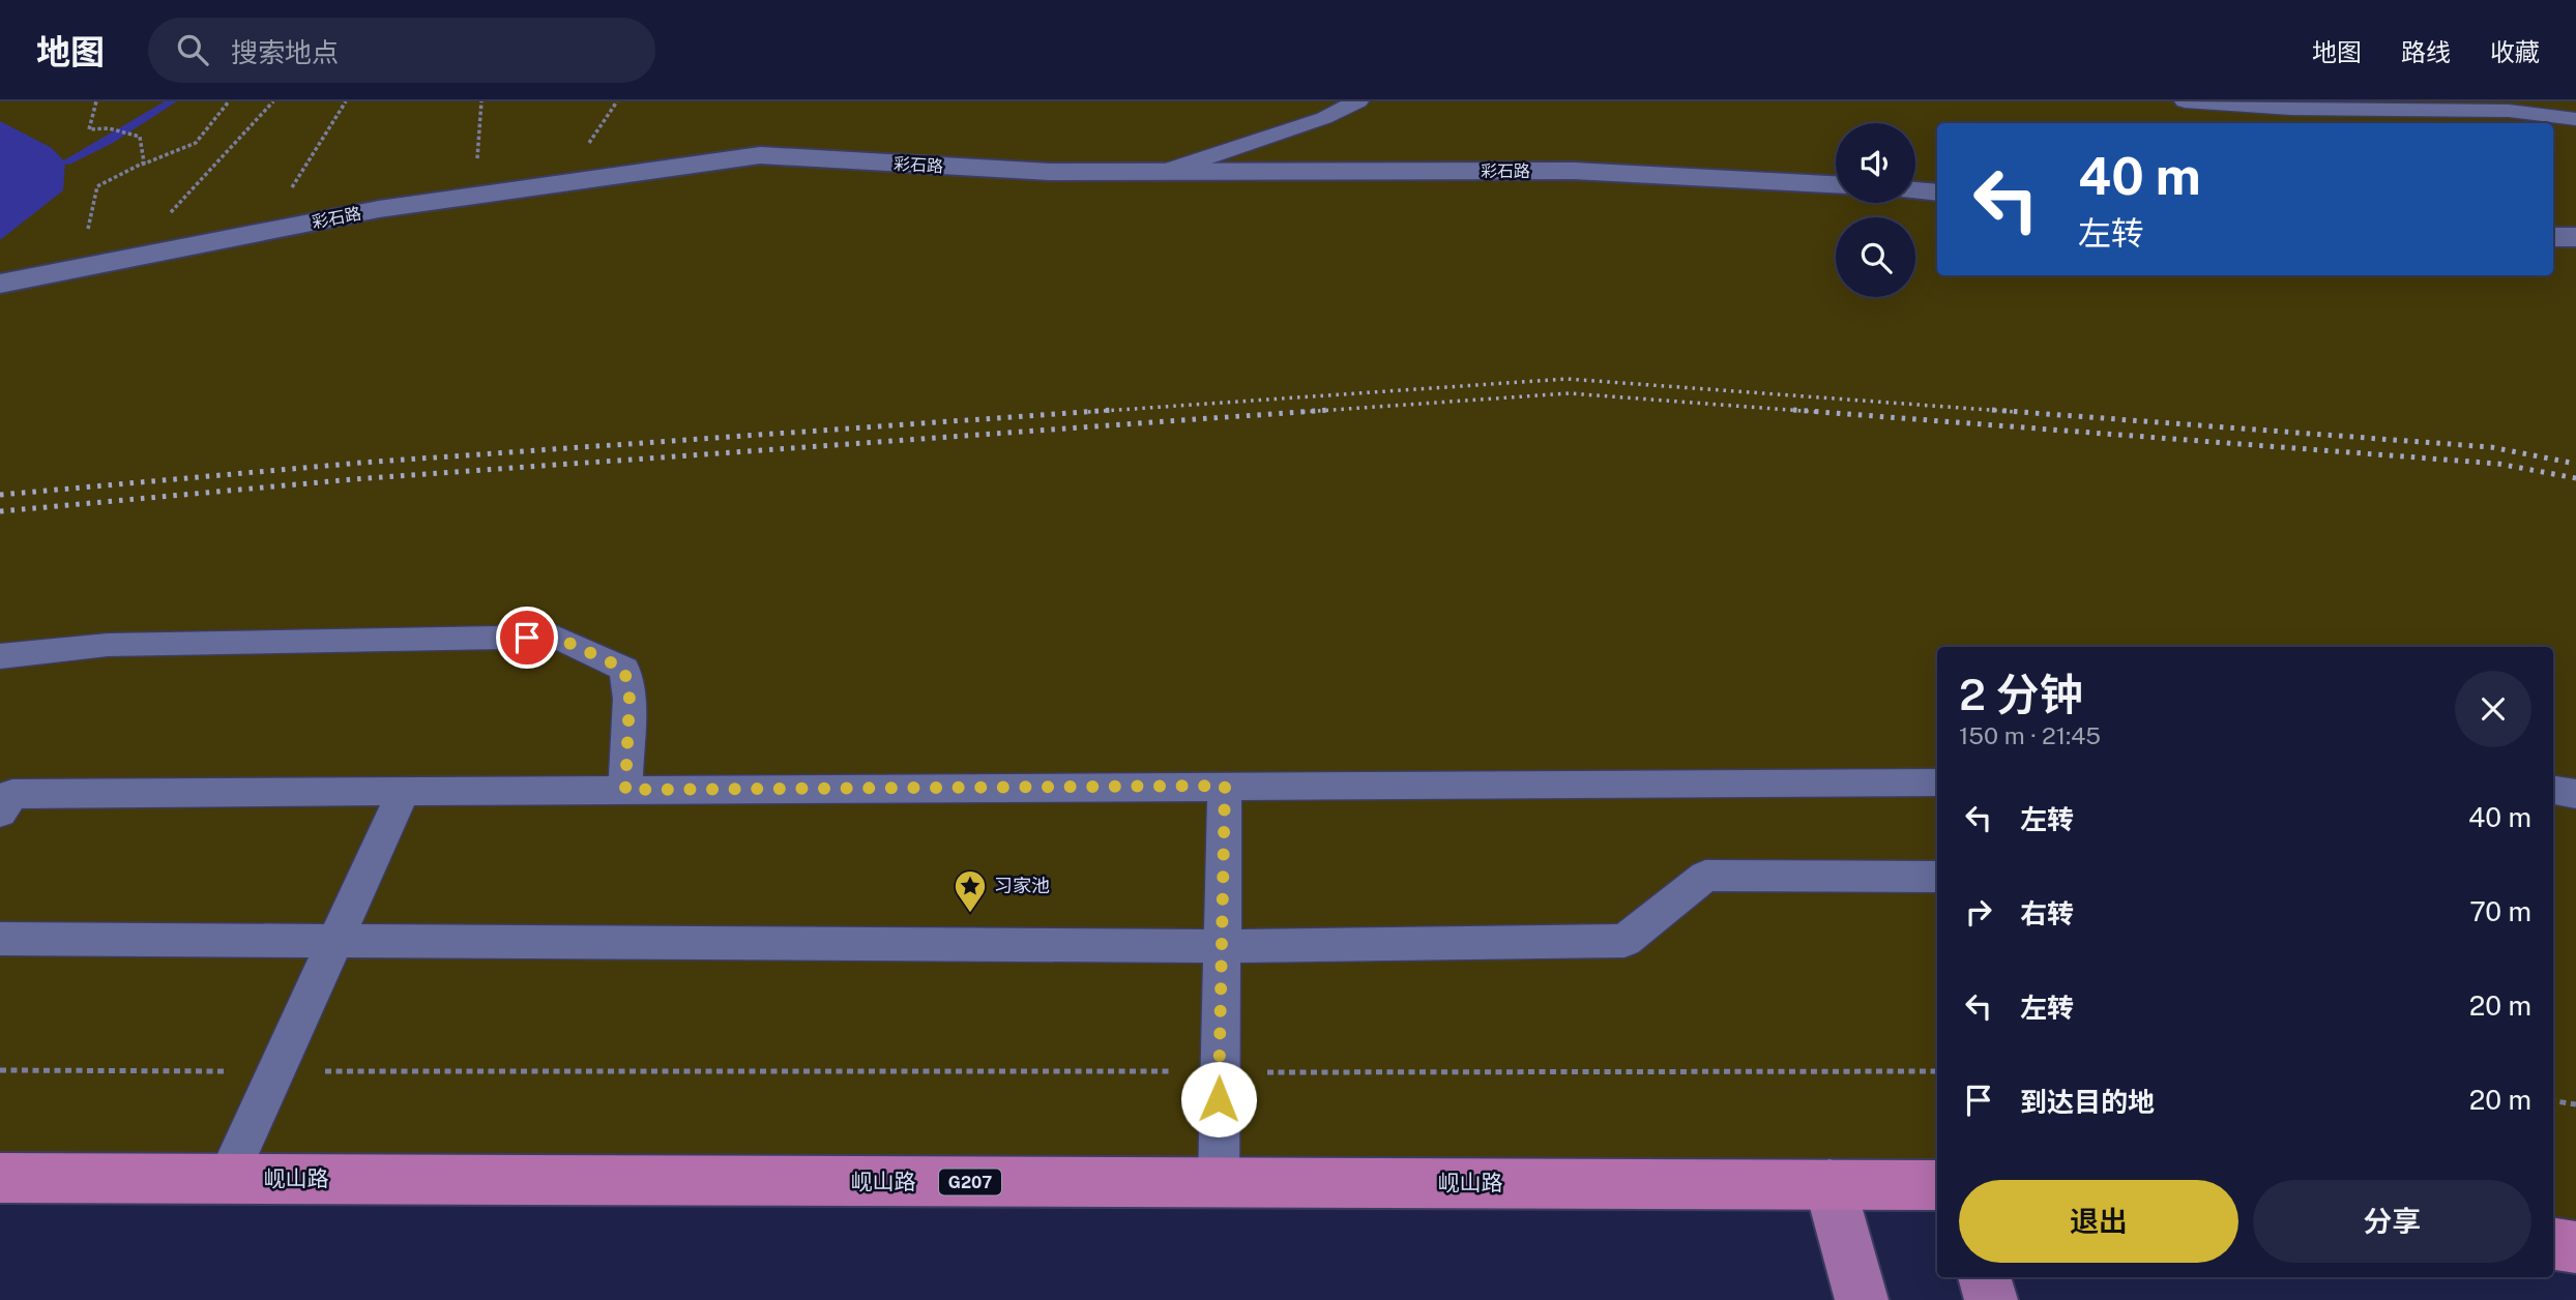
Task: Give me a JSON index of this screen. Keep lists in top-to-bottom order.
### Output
{
  "streets": {
    "highway": ["岘山路", "G207"],
    "street": ["彩石路"]
  },
  "places": {
    "place": ["习家池"]
  },
  "page": {
    "header": "地图",
    "search": "搜索地点",
    "nav": ["地图", "路线", "收藏"],
    "turn": ["40 m", "左转"],
    "heading": ["2 分钟", "150 m · 21:45"],
    "list": [
      {
        "name": "左转",
        "value": "40 m"
      },
      {
        "name": "右转",
        "value": "70 m"
      },
      {
        "name": "左转",
        "value": "20 m"
      },
      {
        "name": "到达目的地",
        "value": "20 m"
      }
    ],
    "buttons": ["退出", "分享"]
  }
}
